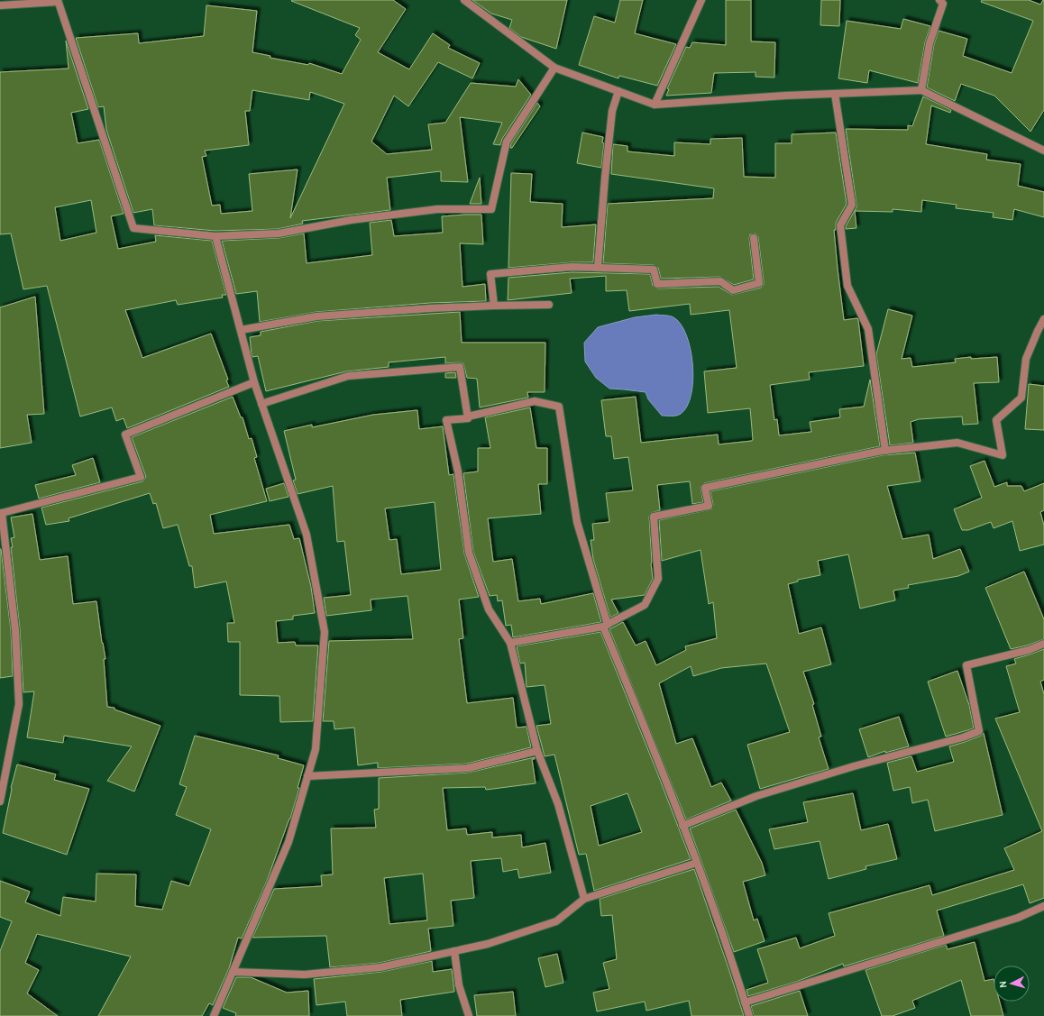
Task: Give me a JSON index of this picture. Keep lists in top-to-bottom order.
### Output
{
  "north": "left"
}
